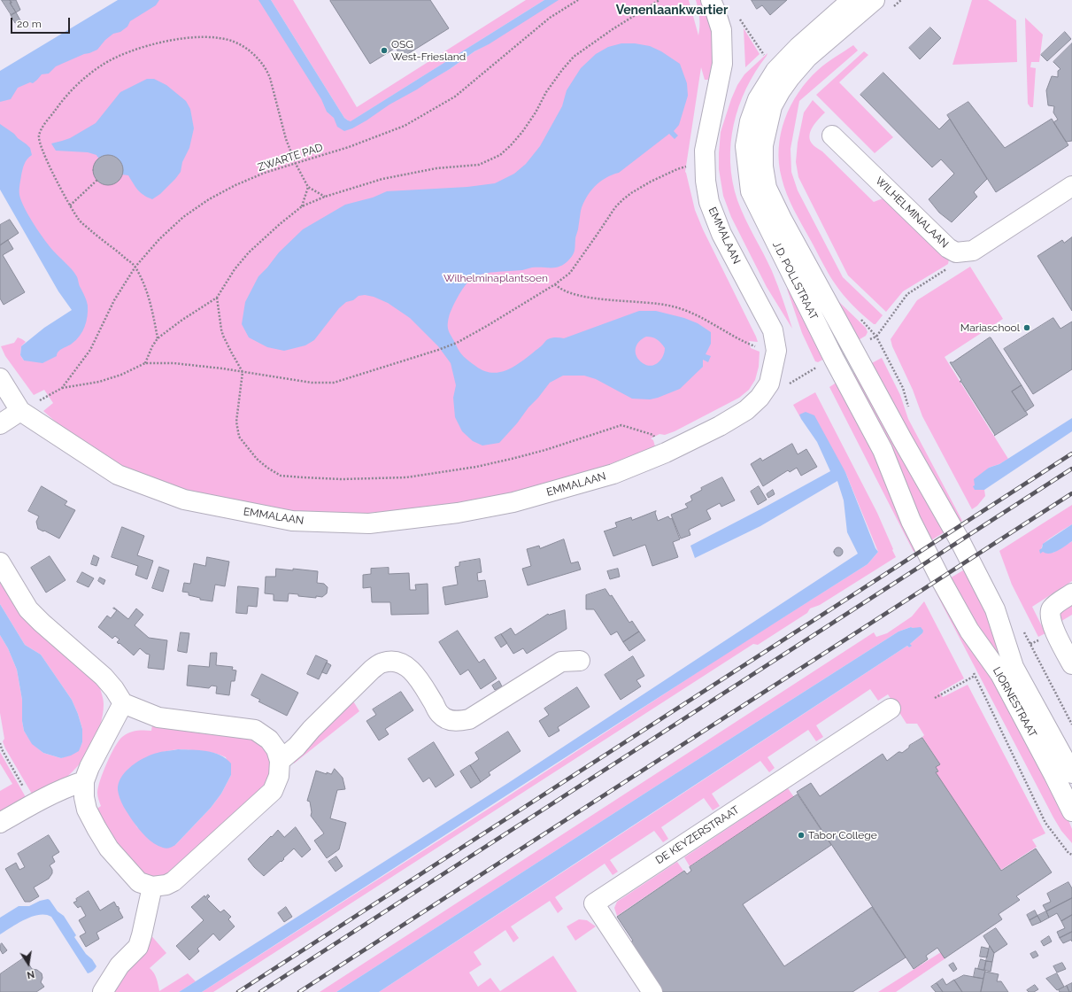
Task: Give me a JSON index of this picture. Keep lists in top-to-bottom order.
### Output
{
  "streets": {
    "street": [
      "WILHELMINALAAN",
      "EMMALAAN",
      "J.D. POLLSTRAAT",
      "LIORNESTRAAT",
      "DE KEYZERSTRAAT"
    ],
    "path": ["ZWARTE PAD"]
  },
  "crossings": [
    ["J.D. POLLSTRAAT", "LIORNESTRAAT"]
  ],
  "districts": ["Venenlaankwartier"],
  "parks": ["Wilhelminaplantsoen"],
  "places": ["OSG West-Friesland", "Mariaschool", "Tabor College"],
  "scale_bar": "20 m",
  "north": "bottom"
}
